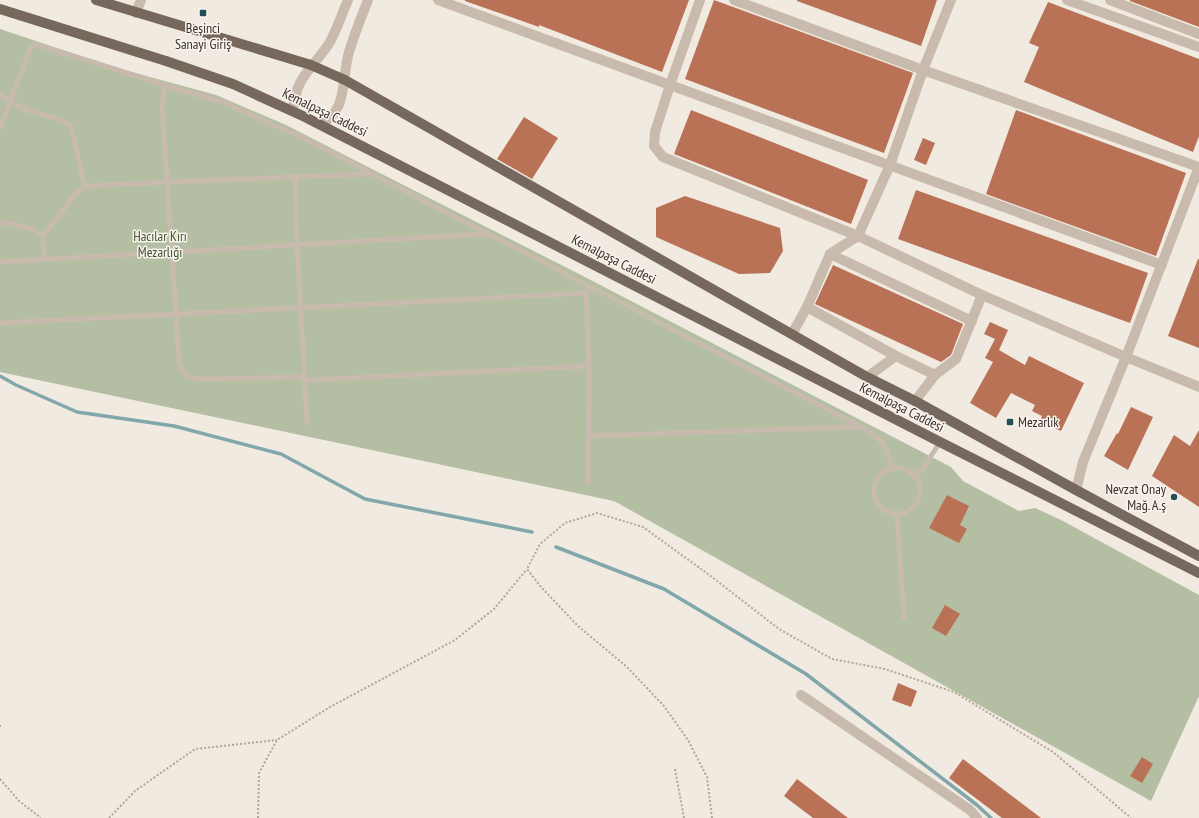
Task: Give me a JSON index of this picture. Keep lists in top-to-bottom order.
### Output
{
  "streets": {
    "main road": ["Kemalpaşa Caddesi"]
  },
  "parks": ["Hacılar Kırı Mezarlığı"],
  "places": {
    "transit": ["Beşinci Sanayi Giriş", "Mezarlık"],
    "other": ["Nevzat Onay Mağ. A.ş"]
  }
}
